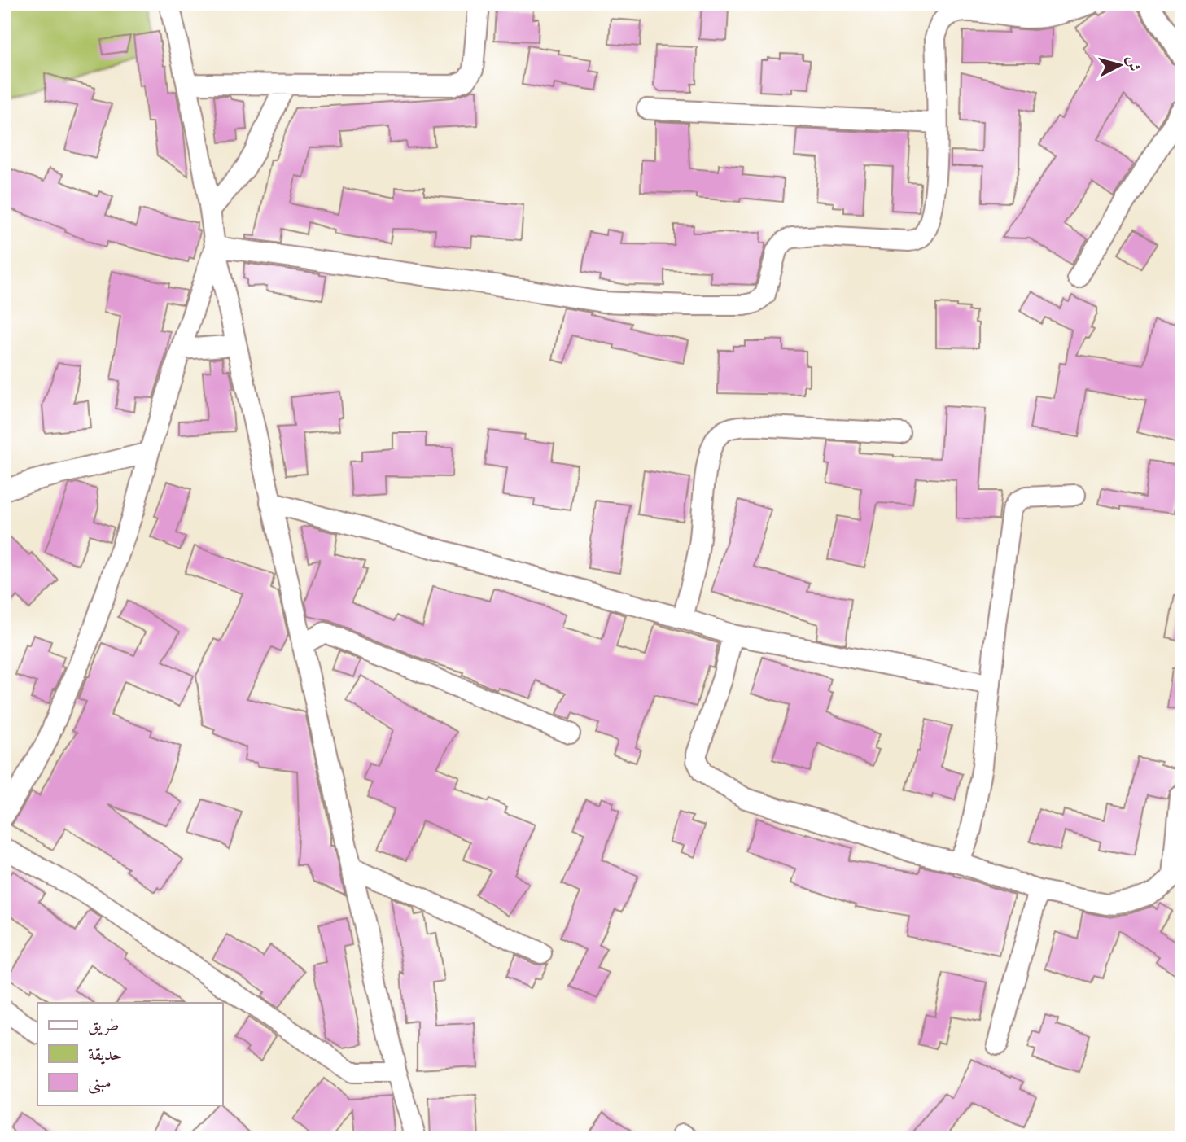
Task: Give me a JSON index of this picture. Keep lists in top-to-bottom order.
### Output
{
  "legend": ["طريق", "حديقة", "مبنى"],
  "north": "right"
}
